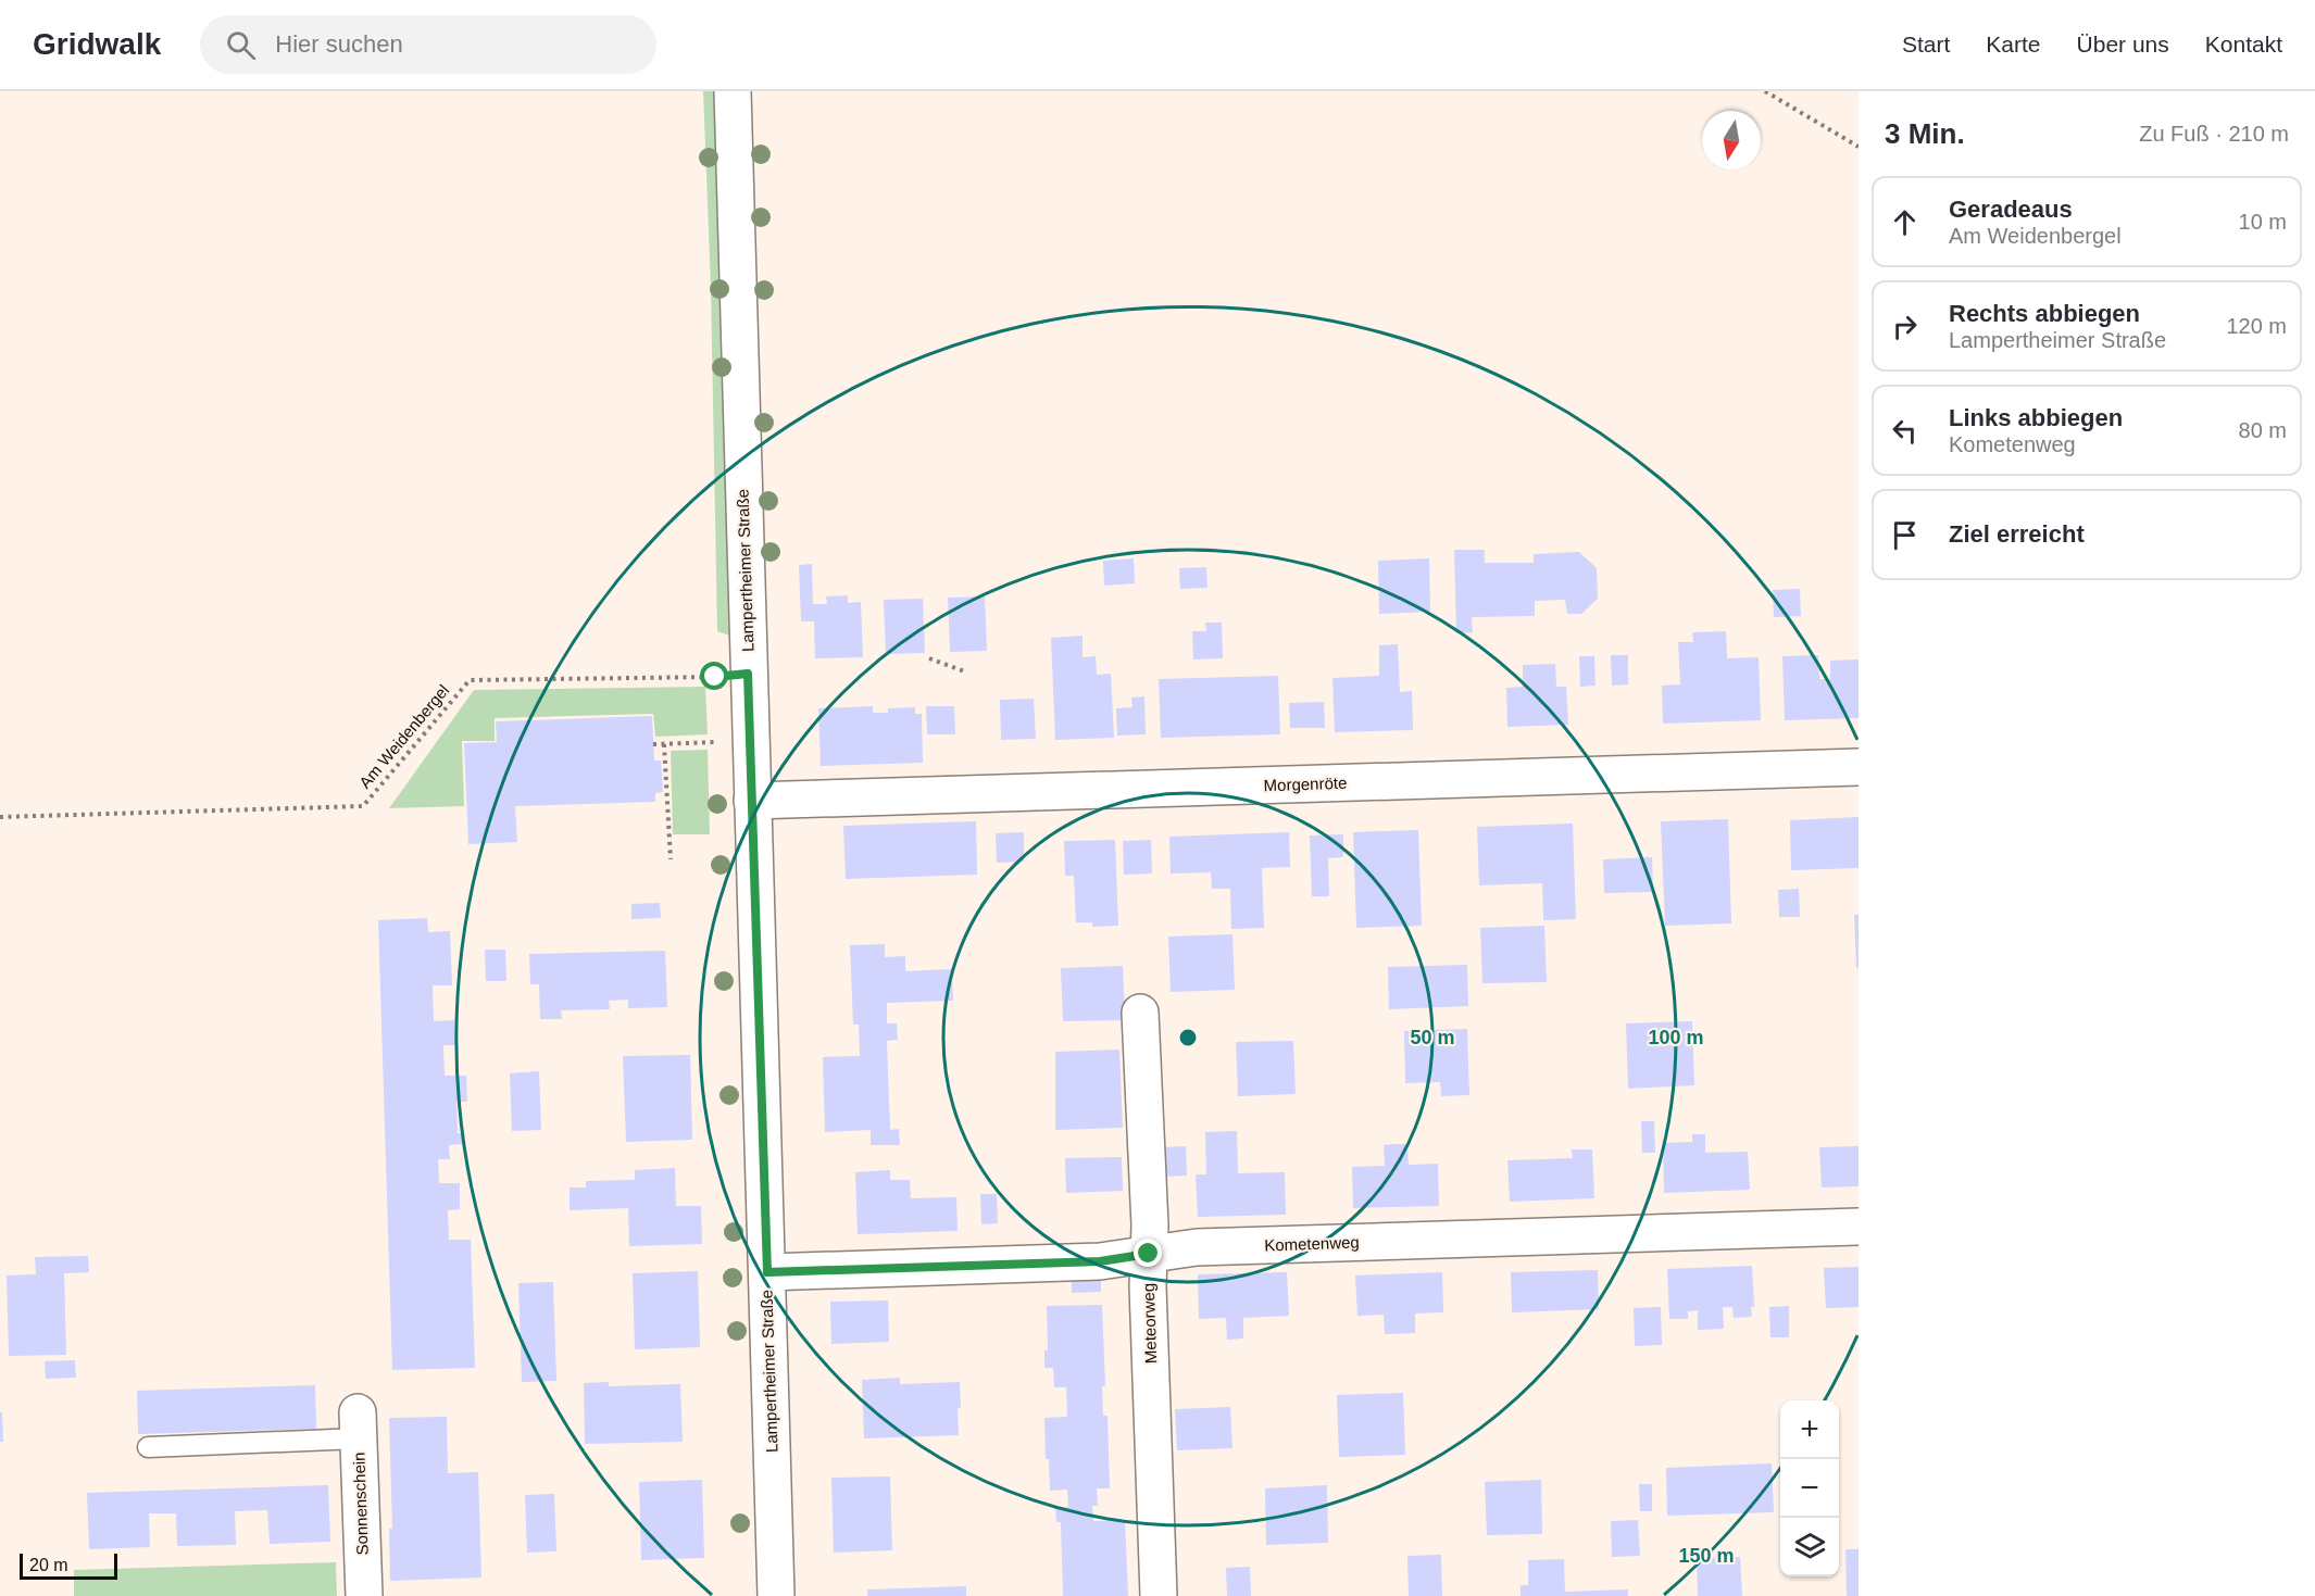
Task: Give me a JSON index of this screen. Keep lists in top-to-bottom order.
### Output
{
  "streets": {
    "street": [
      "Lampertheimer Straße",
      "Morgenröte",
      "Kometenweg",
      "Meteorweg",
      "Sonnenschein"
    ],
    "path": ["Am Weidenbergel"]
  },
  "crossings": [
    ["Lampertheimer Straße", "Am Weidenbergel"],
    ["Lampertheimer Straße", "Morgenröte"],
    ["Lampertheimer Straße", "Kometenweg"],
    ["Kometenweg", "Meteorweg"]
  ],
  "scale_bar": "20 m",
  "north": "bottom",
  "page": {
    "header": "Gridwalk",
    "search": "Hier suchen",
    "nav": [
      "Start",
      "Karte",
      "Über uns",
      "Kontakt"
    ],
    "heading": ["3 Min.", "Zu Fuß · 210 m"],
    "list": [
      ["Geradeaus", "Am Weidenbergel", "10 m"],
      ["Rechts abbiegen", "Lampertheimer Straße", "120 m"],
      ["Links abbiegen", "Kometenweg", "80 m"],
      "Ziel erreicht"
    ],
    "map_buttons": ["+", "−"],
    "scale": "20 m"
  },
  "rings": ["50 m", "100 m", "150 m"]
}
